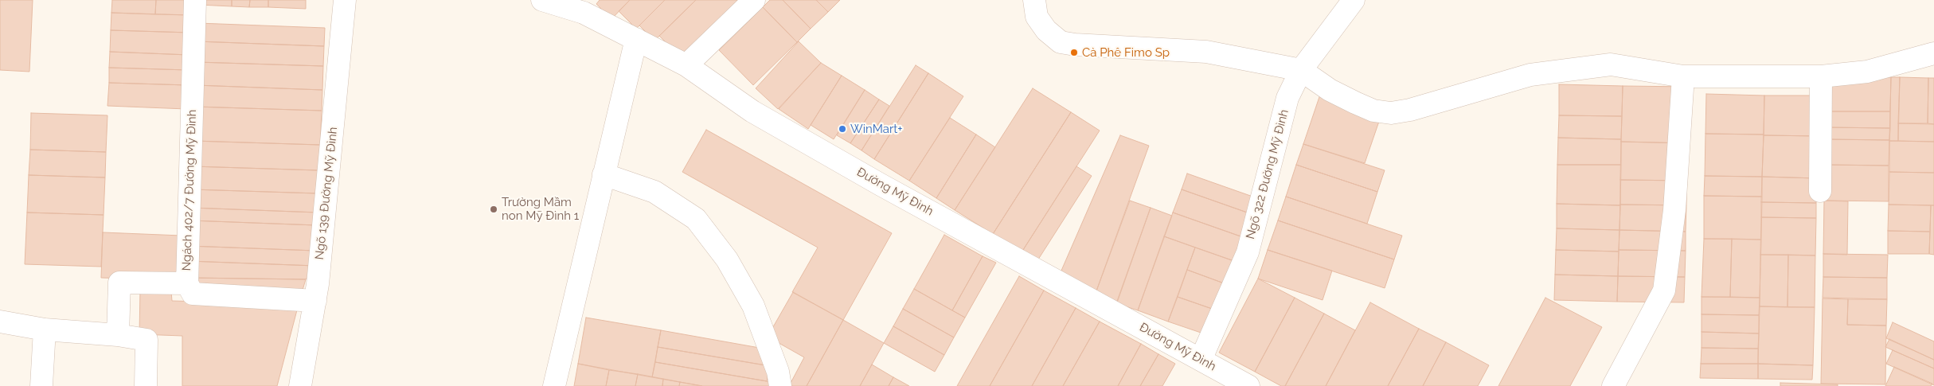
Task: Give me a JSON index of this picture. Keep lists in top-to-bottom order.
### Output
{
  "streets": {
    "street": [
      "Ngõ 322 Đường Mỹ Đình",
      "Ngách 402/7 Đường Mỹ Đình",
      "Đường Mỹ Đình",
      "Ngõ 139 Đường Mỹ Đình"
    ]
  },
  "crossings": [
    ["Ngõ 322 Đường Mỹ Đình", "Đường Mỹ Đình"]
  ],
  "places": ["Cà Phê Fimo Sp", "WinMart+", "Trường Mầm non Mỹ Đình 1"]
}
